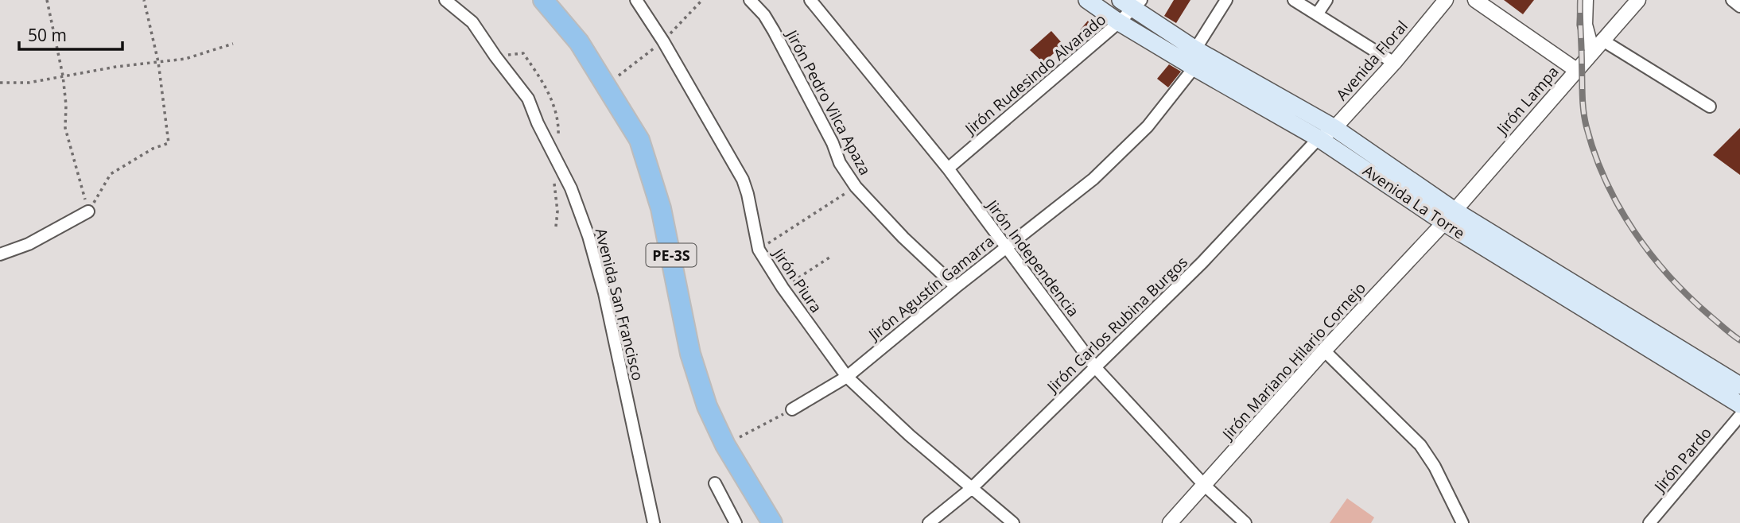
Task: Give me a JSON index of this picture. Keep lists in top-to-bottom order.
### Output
{
  "streets": {
    "highway": ["PE-3S"],
    "main road": ["Avenida La Torre"],
    "street": [
      "Avenida Floral",
      "Jirón Rudesindo Alvarado",
      "Jirón Lampa",
      "Jirón Pedro Vilca Apaza",
      "Jirón Independencia",
      "Jirón Piura",
      "Jirón Agustín Gamarra",
      "Avenida San Francisco",
      "Jirón Carlos Rubina Burgos",
      "Jirón Mariano Hilario Cornejo",
      "Jirón Pardo"
    ]
  },
  "crossings": [
    ["Avenida Floral", "Avenida La Torre"],
    ["Avenida Floral", "Jirón Carlos Rubina Burgos"],
    ["Jirón Rudesindo Alvarado", "Avenida La Torre"],
    ["Jirón Rudesindo Alvarado", "Jirón Independencia"],
    ["Jirón Lampa", "Avenida La Torre"],
    ["Jirón Lampa", "Jirón Mariano Hilario Cornejo"],
    ["Jirón Pedro Vilca Apaza", "Jirón Agustín Gamarra"],
    ["Avenida La Torre", "Jirón Agustín Gamarra"],
    ["Avenida La Torre", "Jirón Carlos Rubina Burgos"],
    ["Avenida La Torre", "Jirón Mariano Hilario Cornejo"],
    ["Jirón Independencia", "Jirón Agustín Gamarra"],
    ["Jirón Independencia", "Jirón Carlos Rubina Burgos"],
    ["Jirón Independencia", "Jirón Mariano Hilario Cornejo"],
    ["Jirón Piura", "Jirón Agustín Gamarra"],
    ["Jirón Piura", "Jirón Carlos Rubina Burgos"]
  ],
  "scale_bar": "50 m"
}
